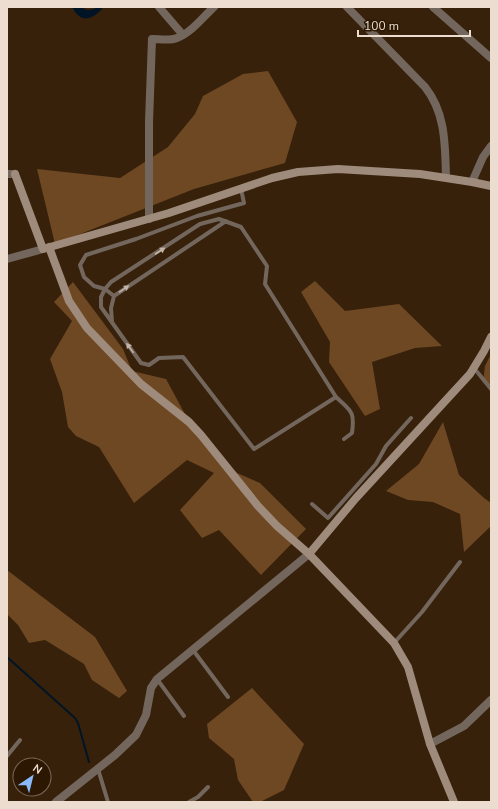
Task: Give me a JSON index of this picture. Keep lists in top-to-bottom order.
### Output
{
  "scale_bar": "100 m",
  "north": "top right"
}
